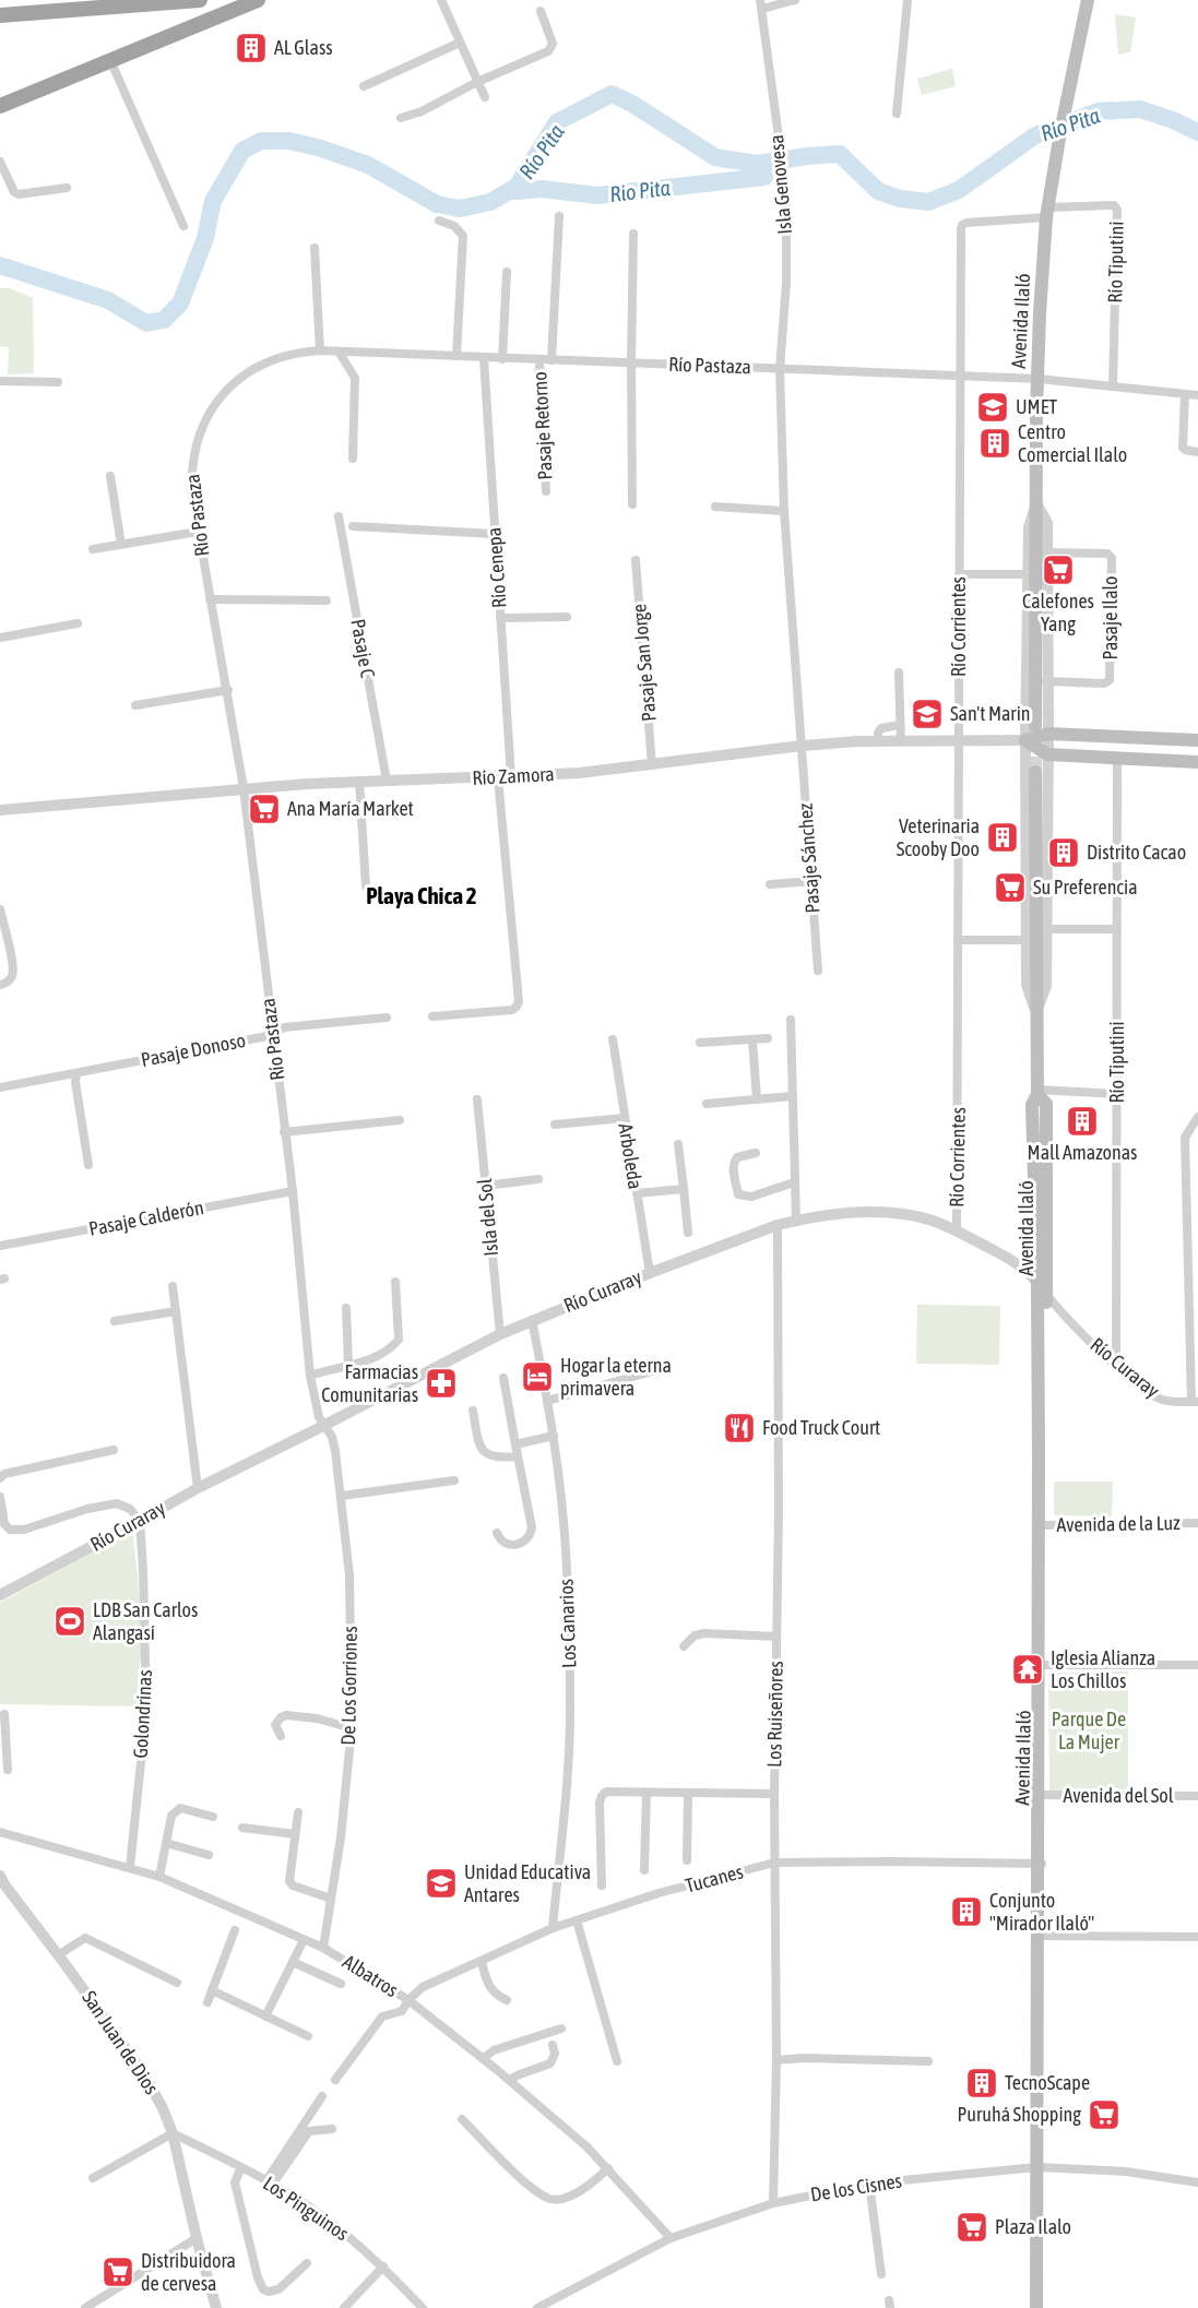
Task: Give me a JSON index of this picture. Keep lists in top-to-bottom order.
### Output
{
  "streets": {
    "main road": ["Avenida Ilaló"],
    "street": [
      "Isla Genovesa",
      "Río Tiputini",
      "Río Pastaza",
      "Pasaje Retorno",
      "Río Cenepa",
      "Pasaje Ilalo",
      "Río Corrientes",
      "Pasaje C",
      "Pasaje San Jorge",
      "Río Zamora",
      "Pasaje Sánchez",
      "Pasaje Donoso",
      "Arboleda",
      "Isla del Sol",
      "Pasaje Calderón",
      "Río Curaray",
      "Avenida de la Luz",
      "Los Canarios",
      "De Los Gorriones",
      "Golondrinas",
      "Los Ruiseñores",
      "Avenida del Sol",
      "Tucanes",
      "Albatros",
      "San Juan de Dios",
      "De los Cisnes",
      "Los Pinguinos"
    ]
  },
  "crossings": [
    ["Isla Genovesa", "Río Pastaza"],
    ["Isla Genovesa", "Pasaje Sánchez"],
    ["Río Tiputini", "Avenida Ilaló"],
    ["Río Tiputini", "Río Pastaza"],
    ["Río Tiputini", "Río Corrientes"],
    ["Río Tiputini", "Río Curaray"],
    ["Avenida Ilaló", "Río Pastaza"],
    ["Avenida Ilaló", "Río Corrientes"],
    ["Avenida Ilaló", "Río Curaray"],
    ["Avenida Ilaló", "Avenida de la Luz"],
    ["Avenida Ilaló", "Avenida del Sol"],
    ["Avenida Ilaló", "Tucanes"],
    ["Avenida Ilaló", "De los Cisnes"],
    ["Río Pastaza", "Pasaje Retorno"],
    ["Río Pastaza", "Río Cenepa"],
    ["Río Pastaza", "Río Corrientes"],
    ["Río Pastaza", "Río Zamora"],
    ["Río Pastaza", "Pasaje Donoso"],
    ["Río Pastaza", "Pasaje Calderón"],
    ["Río Pastaza", "Río Curaray"],
    ["Río Pastaza", "De Los Gorriones"],
    ["Río Cenepa", "Río Zamora"],
    ["Río Corrientes", "Río Zamora"],
    ["Río Corrientes", "Río Curaray"],
    ["Pasaje C", "Río Zamora"],
    ["Pasaje San Jorge", "Río Zamora"],
    ["Río Zamora", "Pasaje Sánchez"],
    ["Arboleda", "Río Curaray"],
    ["Isla del Sol", "Río Curaray"],
    ["Río Curaray", "Los Canarios"],
    ["Río Curaray", "De Los Gorriones"],
    ["Río Curaray", "Golondrinas"],
    ["Río Curaray", "Los Ruiseñores"],
    ["Los Canarios", "Tucanes"],
    ["De Los Gorriones", "Albatros"],
    ["Golondrinas", "Albatros"],
    ["Los Ruiseñores", "Tucanes"],
    ["Los Ruiseñores", "De los Cisnes"],
    ["Tucanes", "Albatros"],
    ["Albatros", "De los Cisnes"],
    ["San Juan de Dios", "Los Pinguinos"]
  ],
  "districts": ["Playa Chica 2"],
  "water": ["Río Pita", "Rio Pita"],
  "parks": ["Parque De La Mujer"],
  "places": {
    "building": [
      "AL Glass",
      "Centro Comercial Ilalo",
      "Veterinaria Scooby Doo",
      "Distrito Cacao",
      "Mall Amazonas",
      "Conjunto \"Mirador Ilaló\"",
      "TecnoScape"
    ],
    "school or university": ["UMET", "San't Marin", "Unidad Educativa Antares"],
    "supermarket": [
      "Calefones Yang",
      "Ana María Market",
      "Su Preferencia",
      "Puruhá Shopping",
      "Plaza Ilalo",
      "Distribuidora de cervesa"
    ],
    "hotel": ["Hogar la eterna primavera"],
    "pharmacy": ["Farmacias Comunitarias"],
    "restaurant": ["Food Truck Court"],
    "sports": ["LDB San Carlos Alangasí"],
    "temple": ["Iglesia Alianza Los Chillos"]
  }
}
